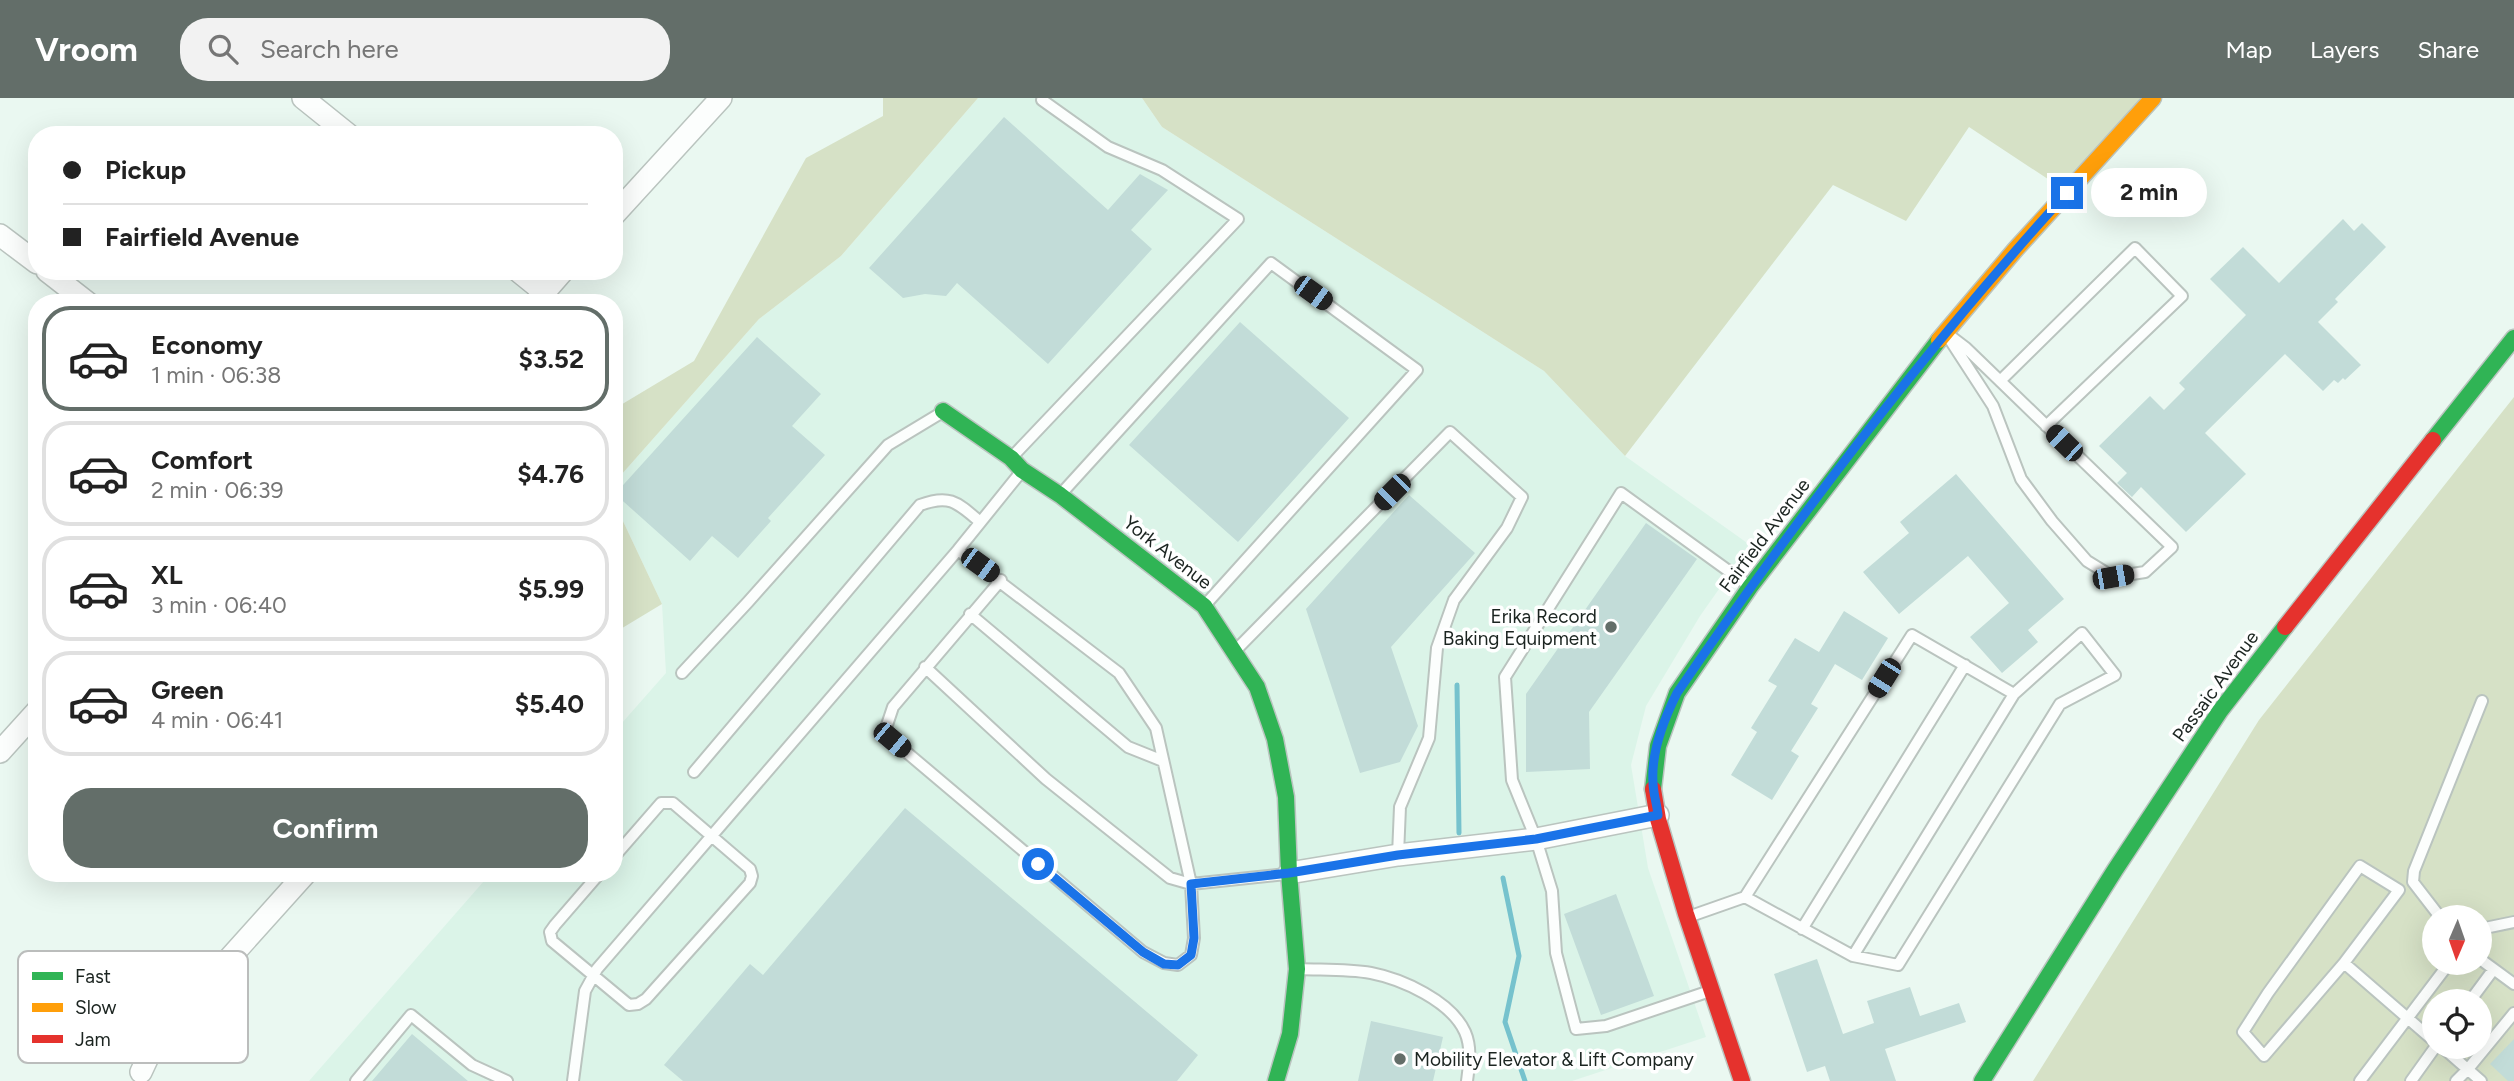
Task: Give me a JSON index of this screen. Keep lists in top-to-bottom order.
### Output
{
  "streets": {
    "street": ["Fairfield Avenue", "York Avenue", "Passaic Avenue"]
  },
  "places": ["Erika Record Baking Equipment", "Mobility Elevator & Lift Company"],
  "legend": ["Fast", "Slow", "Jam"],
  "north": "bottom",
  "page": {
    "header": "Vroom",
    "search": "Search here",
    "nav": ["Map", "Layers", "Share"],
    "banner": ["Pickup", "Fairfield Avenue"],
    "bubble": "2 min",
    "list": [
      {
        "name": "Economy",
        "note": "1 min · 06:38",
        "value": "$3.52"
      },
      {
        "name": "Comfort",
        "note": "2 min · 06:39",
        "value": "$4.76"
      },
      {
        "name": "XL",
        "note": "3 min · 06:40",
        "value": "$5.99"
      },
      {
        "name": "Green",
        "note": "4 min · 06:41",
        "value": "$5.40"
      }
    ],
    "buttons": "Confirm"
  }
}
